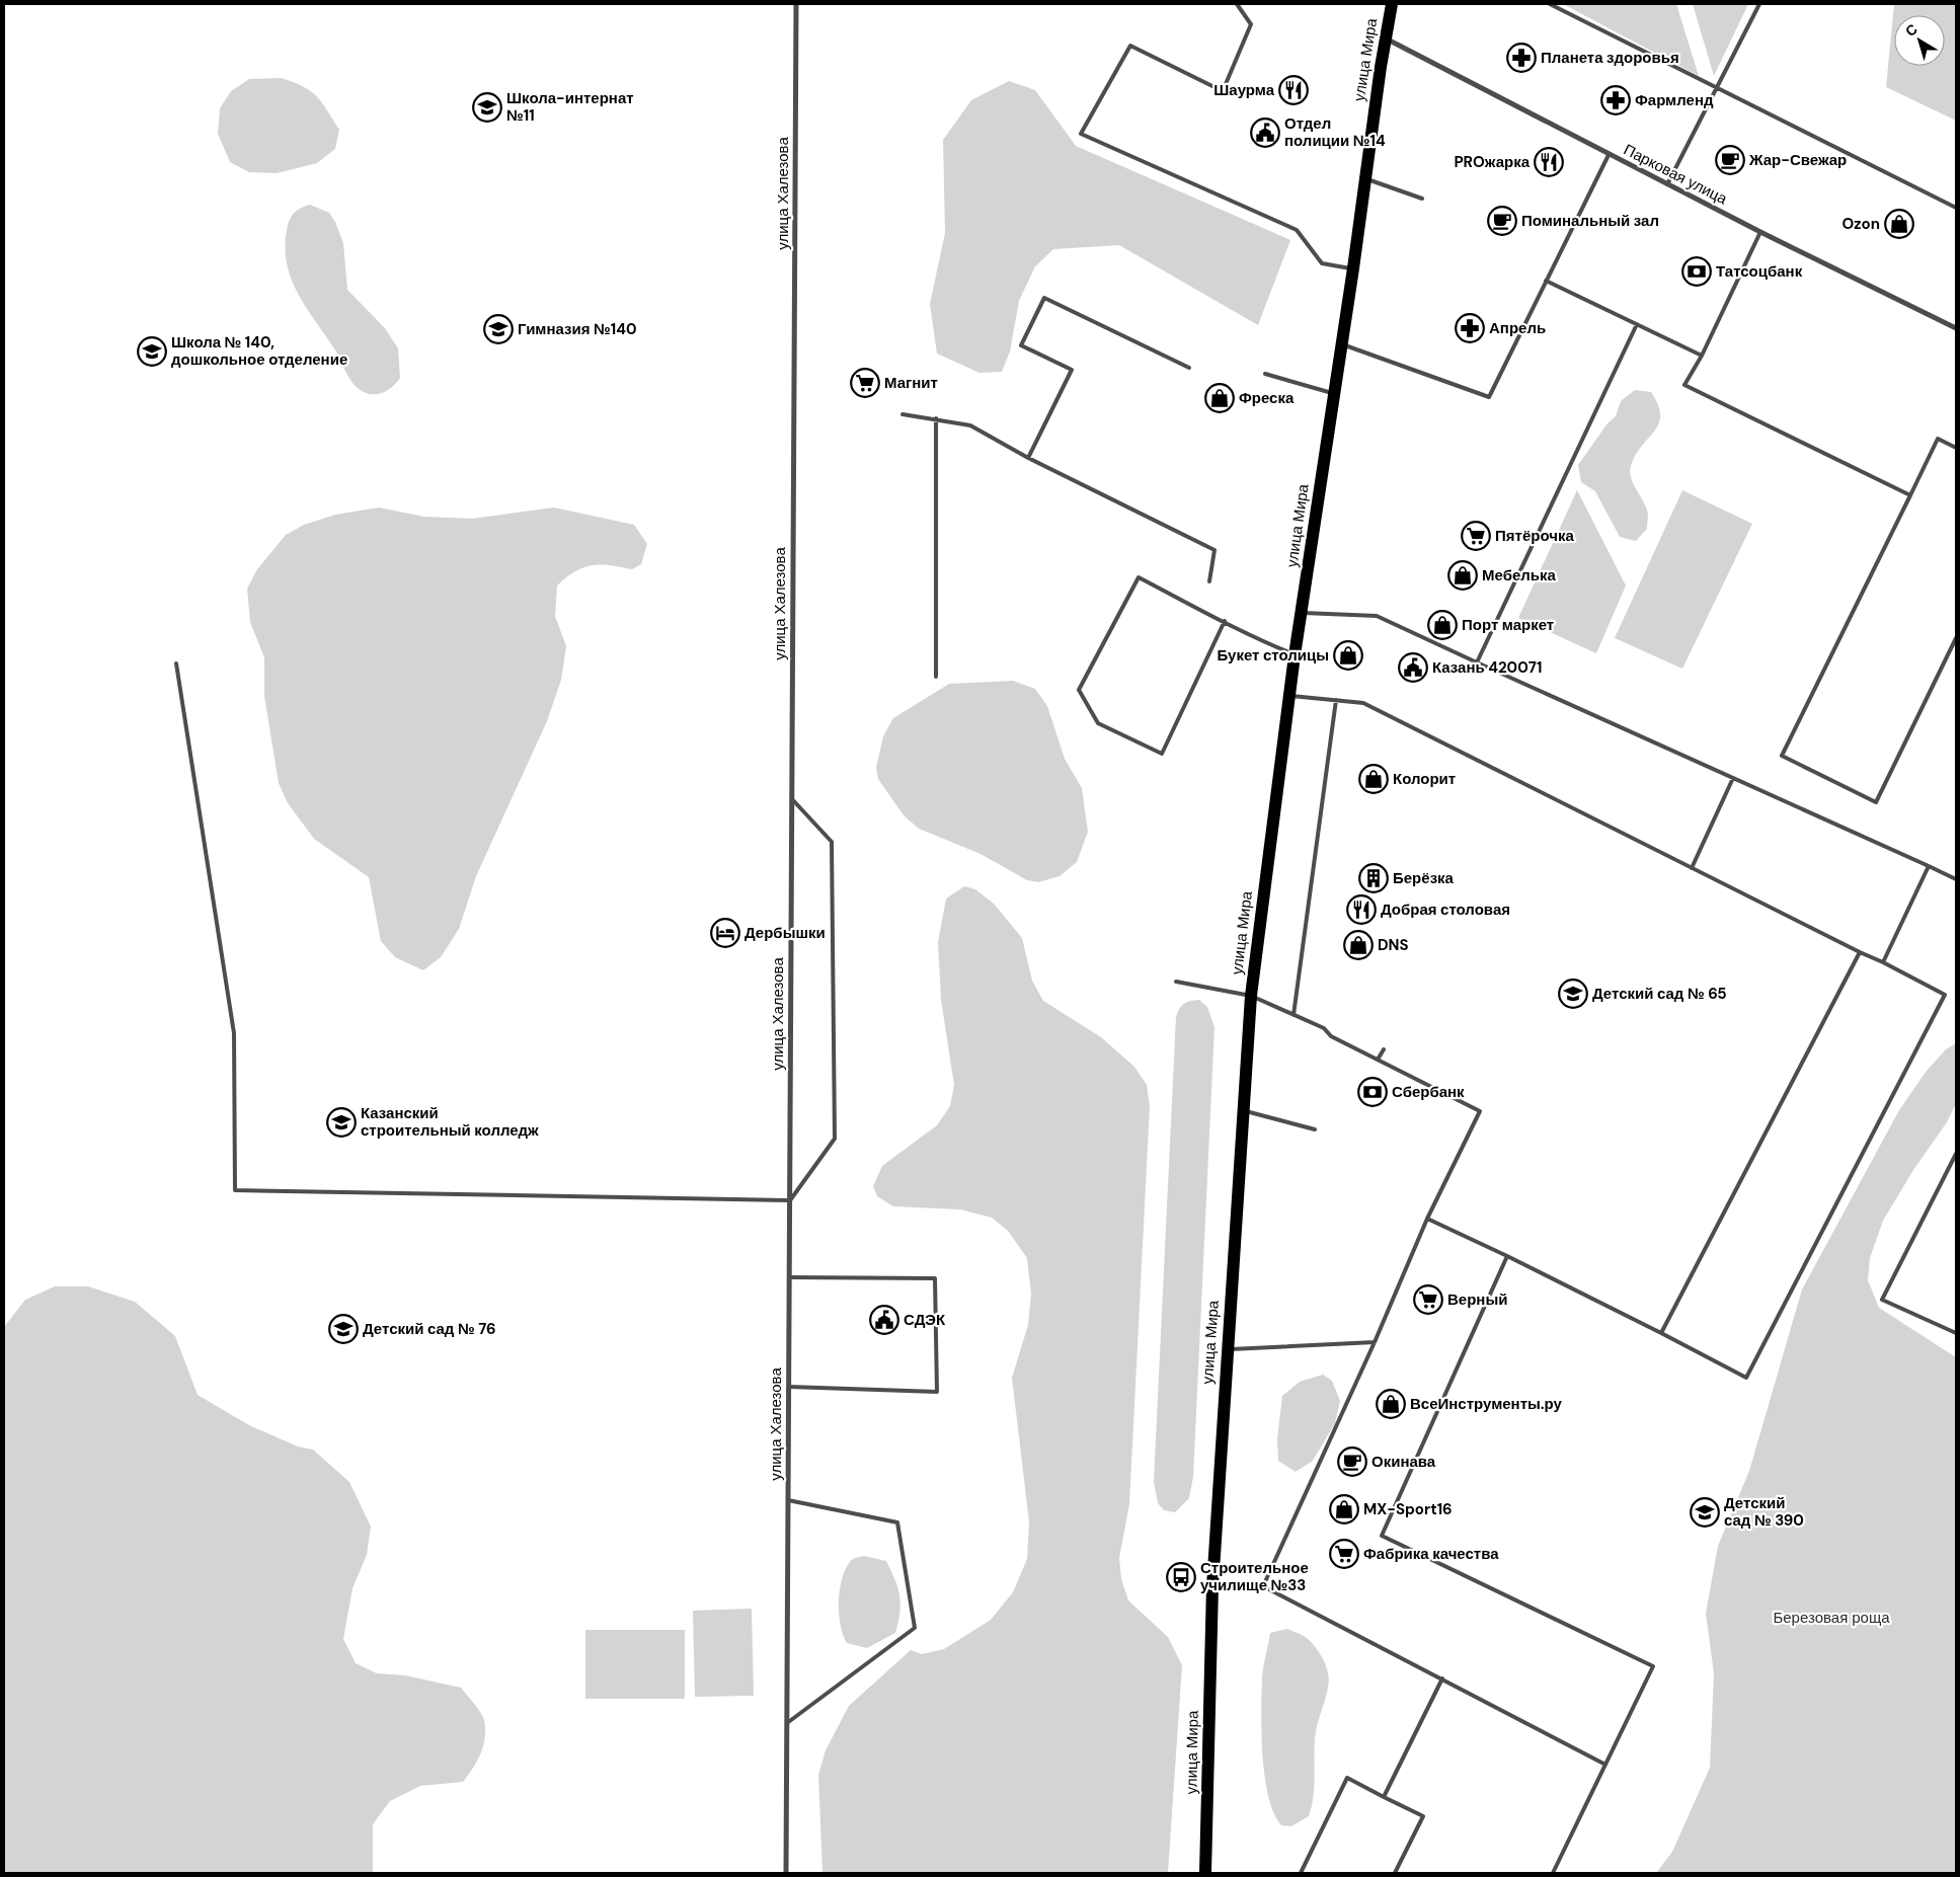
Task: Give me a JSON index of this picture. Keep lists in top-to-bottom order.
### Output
{
  "streets": {
    "main road": ["улица Мира"],
    "street": ["Парковая улица", "улица Халезова"]
  },
  "crossings": [
    ["улица Мира", "Парковая улица"]
  ],
  "parks": ["Березовая роща"],
  "places": {
    "pharmacy": ["Планета здоровья", "Фармленд", "Апрель"],
    "restaurant": ["Шаурма", "PROжарка", "Добрая столовая"],
    "school or university": [
      "Школа-интернат №11",
      "Гимназия №140",
      "Школа № 140, дошкольное отделение",
      "Детский сад № 65",
      "Казанский строительный колледж",
      "Детский сад № 76",
      "Детский сад № 390"
    ],
    "public building": ["Отдел полиции №14", "Казань 420071", "СДЭК"],
    "cafe": ["Жар-Свежар", "Поминальный зал", "Окинава"],
    "shop": [
      "Ozon",
      "Фреска",
      "Мебелька",
      "Порт маркет",
      "Букет столицы",
      "Колорит",
      "DNS",
      "ВсеИнструменты.ру",
      "MX-Sport16"
    ],
    "bank": ["Татсоцбанк", "Сбербанк"],
    "supermarket": [
      "Магнит",
      "Пятёрочка",
      "Верный",
      "Фабрика качества"
    ],
    "building": ["Берёзка"],
    "hotel": ["Дербышки"],
    "bus stop": ["Строительное училище №33"]
  },
  "north": "top left"
}
